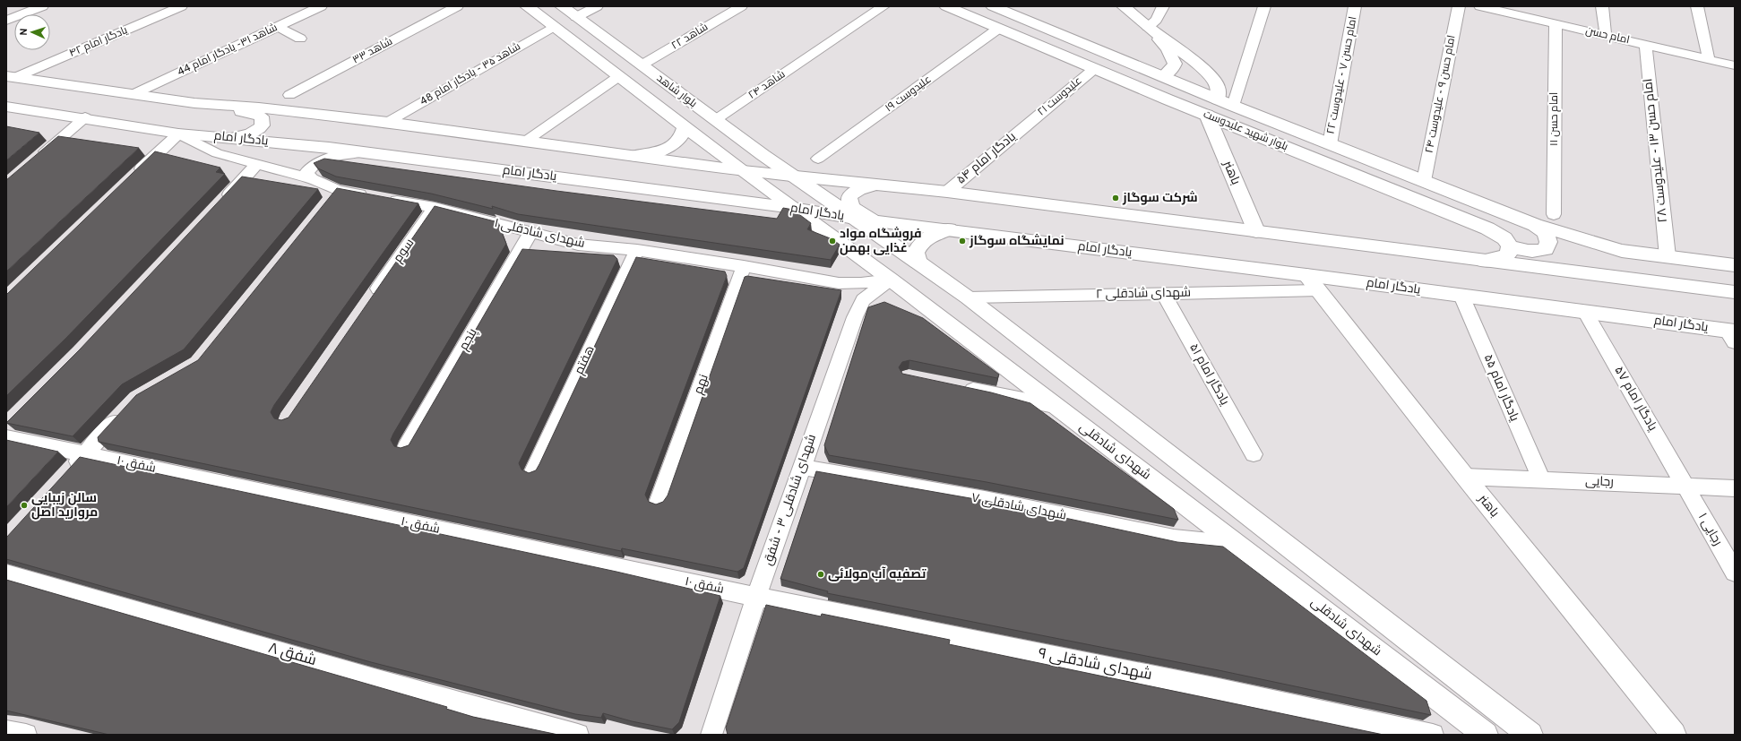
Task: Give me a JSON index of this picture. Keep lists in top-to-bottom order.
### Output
{
  "streets": {
    "main road": [
      "بلوار شاهد",
      "بلوار شهید علیدوست",
      "یادگار امام",
      "باهنر",
      "شهدای شادقلی"
    ],
    "street": [
      "امام حسن",
      "شاهد ۲۲",
      "یادگار امام ۴۲",
      "شاهد ۳۱- یادگار امام 44",
      "شاهد ۳۳",
      "شاهد ۳۵ - یادگار امام 48",
      "امام حسن ۷ - علیدوست ۲۲",
      "شاهد ۲۴",
      "علیدوست ۱۹",
      "امام حسن ۹ - علیدوست ۲۴",
      "علیدوست ۲۱",
      "امام حسن ۱۱",
      "امام حسن ۱۳ - علیدوست ۲۸",
      "یادگار امام ۵۴",
      "شهدای شادقلی ۱",
      "سوم",
      "شهدای شادقلی ۲",
      "پنجم",
      "هفتم",
      "یادگار امام ۵۱",
      "نهم",
      "یادگار امام ۵۵",
      "یادگار امام ۵۷",
      "شفق ۱۰",
      "رجایی",
      "شهدای شادقلی ۳ - شفق",
      "شهدای شادقلی ۷",
      "رجایی ۱",
      "شفق ۸",
      "شهدای شادقلی ۹"
    ]
  },
  "crossings": [
    ["امام حسن", "امام حسن ۱۱"],
    ["امام حسن", "امام حسن ۱۳ - علیدوست ۲۸"],
    ["شاهد ۲۲", "بلوار شاهد"],
    ["شاهد ۳۵ - یادگار امام 48", "بلوار شاهد"],
    ["امام حسن ۷ - علیدوست ۲۲", "بلوار شهید علیدوست"],
    ["شاهد ۲۴", "بلوار شاهد"],
    ["بلوار شاهد", "شهدای شادقلی"],
    ["علیدوست ۱۹", "بلوار شهید علیدوست"],
    ["امام حسن ۹ - علیدوست ۲۴", "بلوار شهید علیدوست"],
    ["علیدوست ۲۱", "بلوار شهید علیدوست"],
    ["علیدوست ۲۱", "یادگار امام ۵۴"],
    ["بلوار شهید علیدوست", "امام حسن ۱۳ - علیدوست ۲۸"],
    ["بلوار شهید علیدوست", "باهنر"],
    ["یادگار امام", "باهنر"],
    ["یادگار امام", "شهدای شادقلی ۱"],
    ["یادگار امام", "شهدای شادقلی ۲"],
    ["یادگار امام", "یادگار امام ۵۵"],
    ["یادگار امام", "یادگار امام ۵۷"],
    ["یادگار امام", "شهدای شادقلی"],
    ["باهنر", "شهدای شادقلی ۲"],
    ["باهنر", "رجایی"],
    ["شهدای شادقلی ۱", "سوم"],
    ["شهدای شادقلی ۱", "پنجم"],
    ["شهدای شادقلی ۱", "هفتم"],
    ["شهدای شادقلی ۱", "نهم"],
    ["شهدای شادقلی ۱", "شهدای شادقلی"],
    ["شهدای شادقلی ۱", "شهدای شادقلی ۳ - شفق"],
    ["شهدای شادقلی ۲", "یادگار امام ۵۱"],
    ["یادگار امام ۵۵", "رجایی"],
    ["یادگار امام ۵۷", "رجایی"],
    ["یادگار امام ۵۷", "رجایی ۱"],
    ["شهدای شادقلی", "شهدای شادقلی ۳ - شفق"],
    ["شهدای شادقلی", "شهدای شادقلی ۷"],
    ["شفق ۱۰", "شهدای شادقلی ۳ - شفق"],
    ["شفق ۱۰", "شهدای شادقلی ۹"],
    ["رجایی", "رجایی ۱"],
    ["شهدای شادقلی ۳ - شفق", "شهدای شادقلی ۷"],
    ["شهدای شادقلی ۳ - شفق", "شهدای شادقلی ۹"]
  ],
  "places": [
    "شرکت سوگاز",
    "فروشگاه مواد غذایی بهمن",
    "نمایشگاه سوگاز",
    "سالن زیبایی مروارید اصل",
    "تصفیه آب مولائی"
  ],
  "north": "left"
}
